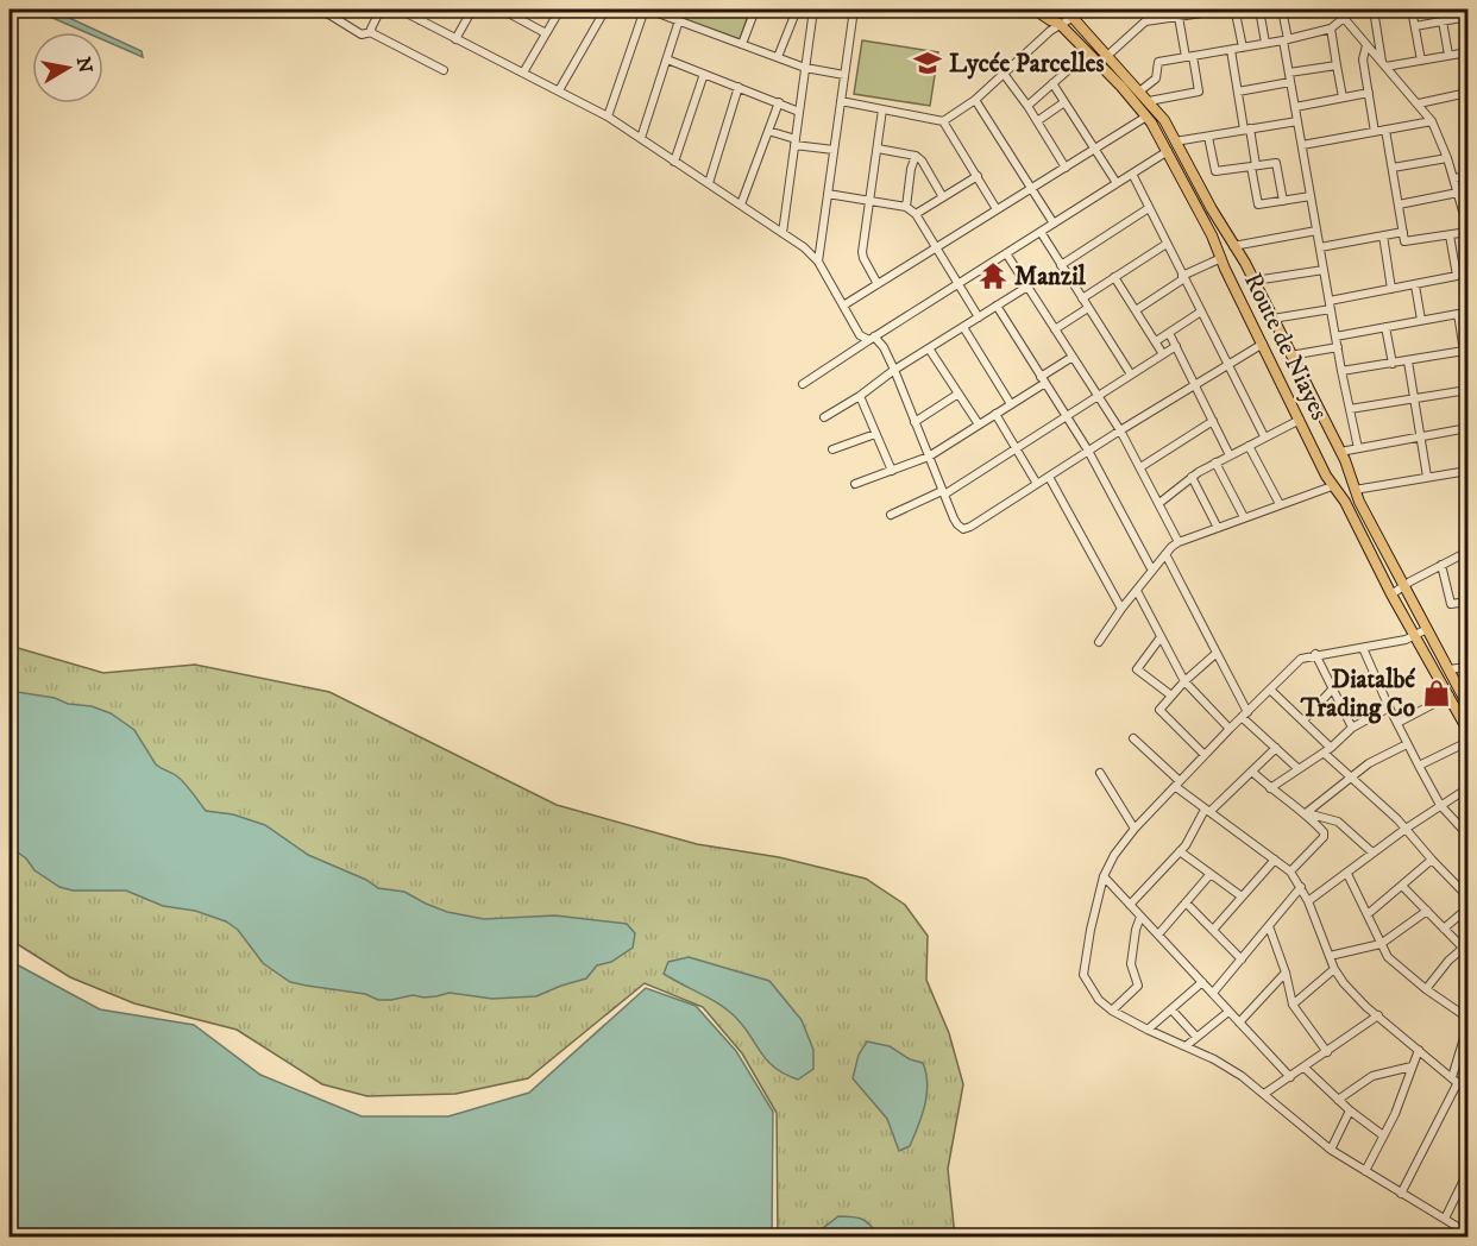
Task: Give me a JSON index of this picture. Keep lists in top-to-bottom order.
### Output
{
  "streets": {
    "main road": ["Route de Niayes"]
  },
  "places": {
    "school or university": ["Lycée Parcelles"],
    "temple": ["Manzil"],
    "shop": ["Diatalbé Trading Co"]
  },
  "north": "right"
}
